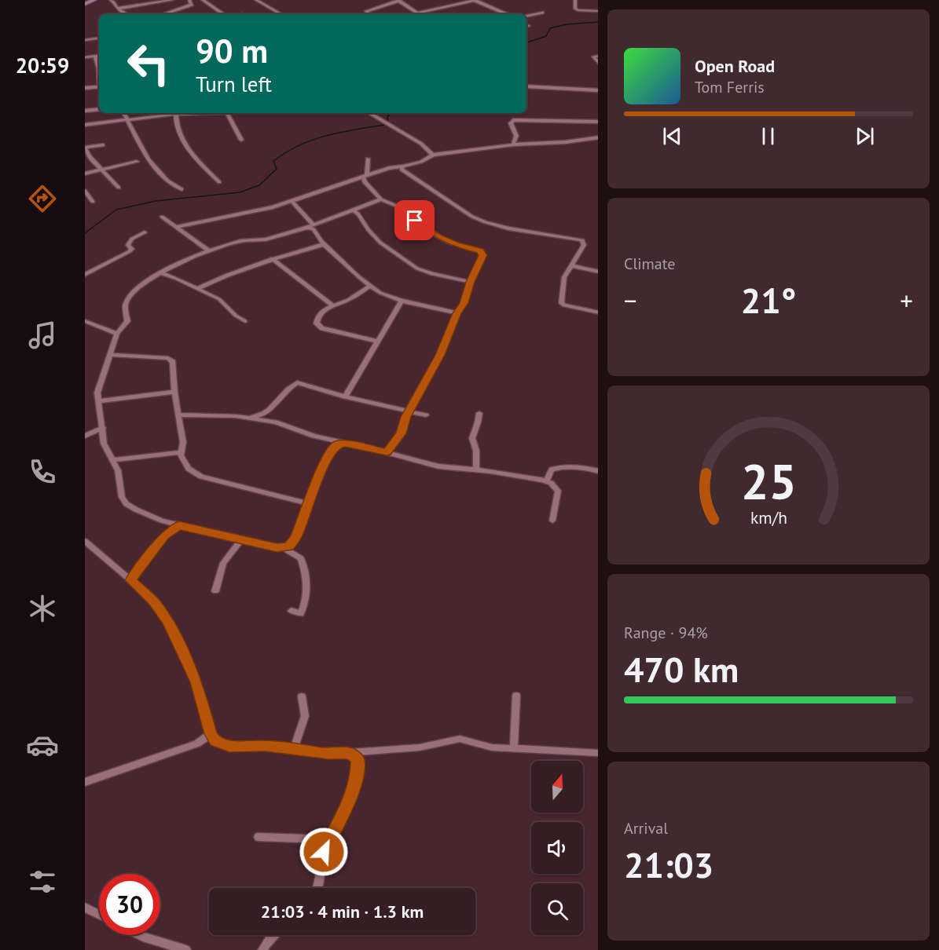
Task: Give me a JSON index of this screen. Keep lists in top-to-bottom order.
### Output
{
  "north": "top",
  "page": {
    "tabs": "20:59",
    "turn": ["90 m", "Turn left"],
    "song": ["Open Road", "Tom Ferris"],
    "tile": [
      "Climate",
      ["Range · 94%", "470 km"],
      ["Arrival", "21:03"]
    ],
    "heat": ["−", "21°", "+"],
    "limit": "30",
    "trip": "21:03 · 4 min · 1.3 km",
    "gauge": ["25", "km/h"]
  }
}
